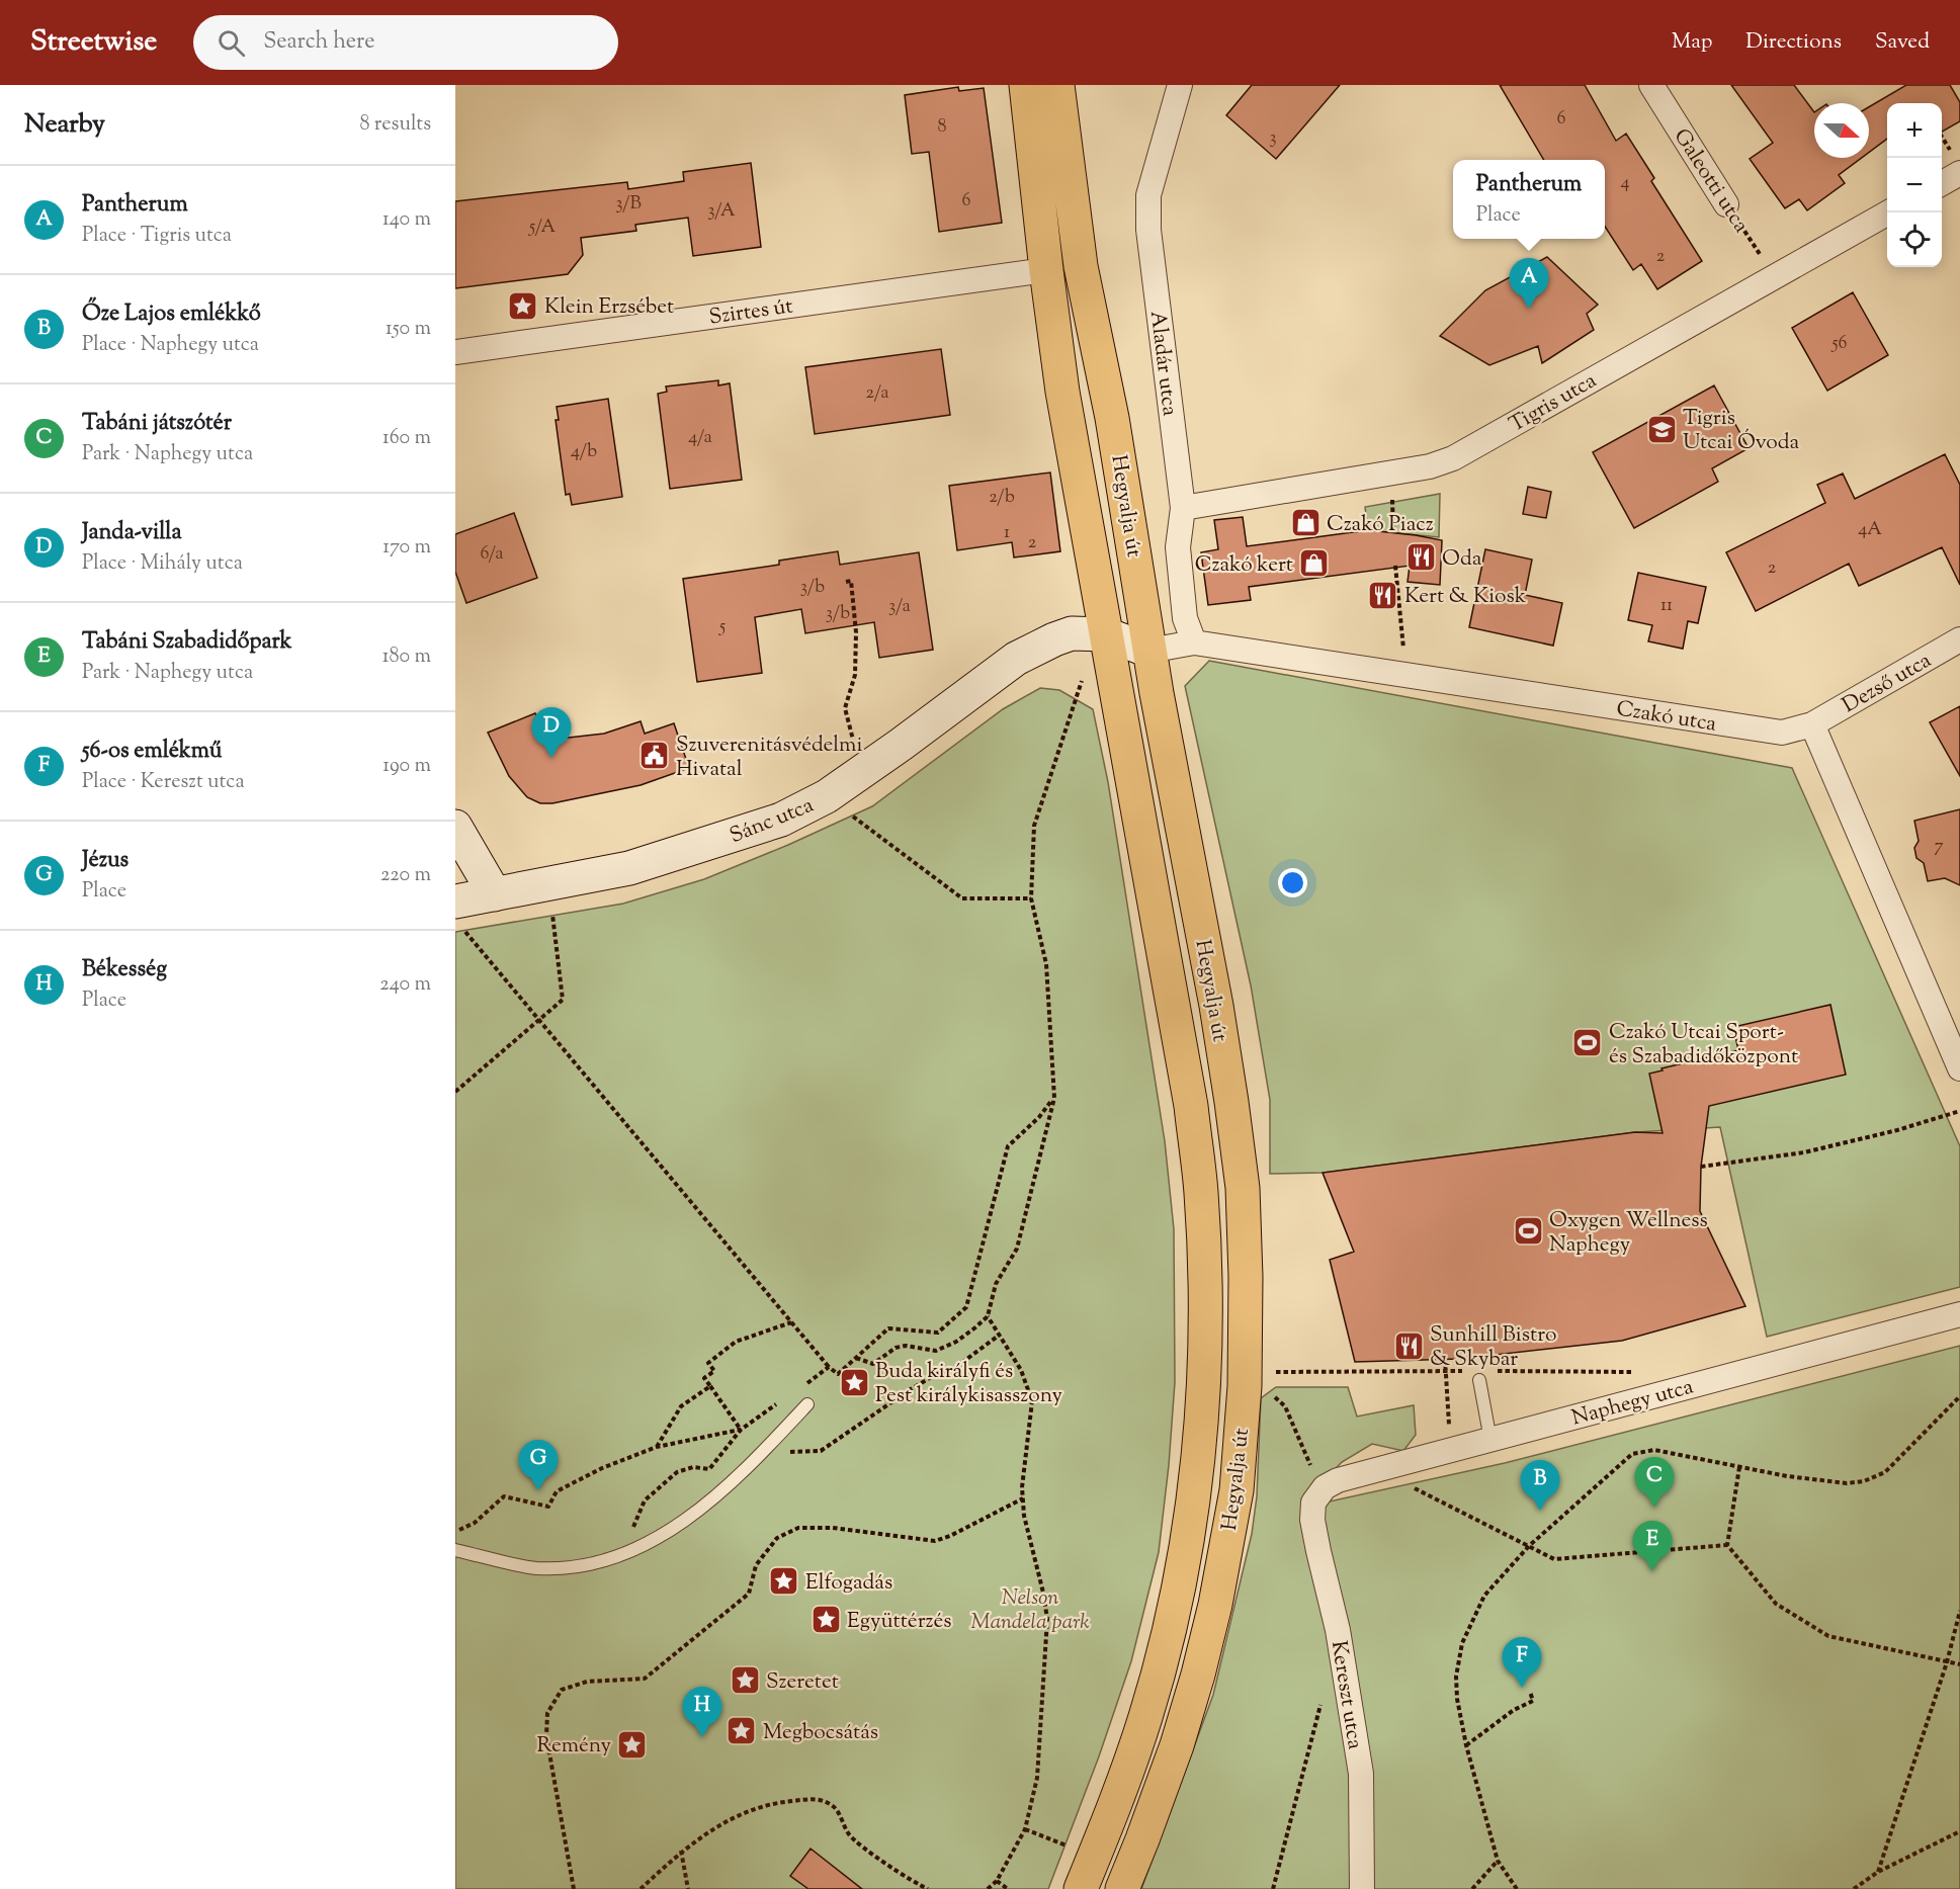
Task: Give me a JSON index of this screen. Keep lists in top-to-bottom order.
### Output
{
  "streets": {
    "main road": ["Hegyalja út"],
    "street": [
      "Galeotti utca",
      "Szirtes út",
      "Aladár utca",
      "Tigris utca",
      "Dezső utca",
      "Czakó utca",
      "Sánc utca",
      "Naphegy utca",
      "Kereszt utca"
    ]
  },
  "crossings": [
    ["Galeotti utca", "Tigris utca"],
    ["Szirtes út", "Hegyalja út"],
    ["Aladár utca", "Tigris utca"],
    ["Aladár utca", "Czakó utca"],
    ["Hegyalja út", "Czakó utca"],
    ["Hegyalja út", "Sánc utca"],
    ["Dezső utca", "Czakó utca"],
    ["Czakó utca", "Sánc utca"],
    ["Naphegy utca", "Kereszt utca"]
  ],
  "parks": ["Nelson Mandela park"],
  "places": {
    "place": [
      "Klein Erzsébet",
      "Buda királyfi és Pest királykisasszony",
      "Elfogadás",
      "Együttérzés",
      "Szeretet",
      "Megbocsátás",
      "Remény"
    ],
    "school or university": ["Tigris Utcai Óvoda"],
    "shop": ["Czakó Piacz", "Czakó kert"],
    "restaurant": ["Oda", "Kert & Kiosk", "Sunhill Bistro & Skybar"],
    "public building": ["Szuverenitásvédelmi Hivatal"],
    "sports": ["Czakó Utcai Sport- és Szabadidőközpont", "Oxygen Wellness Naphegy"]
  },
  "house_numbers": [
    "6",
    "8",
    "3",
    "4",
    "6",
    "3/B",
    "3/A",
    "5/A",
    "2",
    "56",
    "2/a",
    "4/a",
    "4/b",
    "2/b",
    "4A",
    "1",
    "2",
    "6/a",
    "2",
    "3/b",
    "11",
    "3/a",
    "3/b",
    "5",
    "7"
  ],
  "north": "right",
  "page": {
    "header": "Streetwise",
    "search": "Search here",
    "nav": ["Map", "Directions", "Saved"],
    "heading": ["Nearby", "8 results"],
    "map_buttons": ["+", "−"],
    "popup": ["Pantherum", "Place"],
    "list": [
      {
        "mark": "A",
        "name": "Pantherum",
        "note": "Place · Tigris utca",
        "value": "140 m"
      },
      {
        "mark": "B",
        "name": "Őze Lajos emlékkő",
        "note": "Place · Naphegy utca",
        "value": "150 m"
      },
      {
        "mark": "C",
        "name": "Tabáni játszótér",
        "note": "Park · Naphegy utca",
        "value": "160 m"
      },
      {
        "mark": "D",
        "name": "Janda-villa",
        "note": "Place · Mihály utca",
        "value": "170 m"
      },
      {
        "mark": "E",
        "name": "Tabáni Szabadidőpark",
        "note": "Park · Naphegy utca",
        "value": "180 m"
      },
      {
        "mark": "F",
        "name": "56-os emlékmű",
        "note": "Place · Kereszt utca",
        "value": "190 m"
      },
      {
        "mark": "G",
        "name": "Jézus",
        "note": "Place",
        "value": "220 m"
      },
      {
        "mark": "H",
        "name": "Békesség",
        "note": "Place",
        "value": "240 m"
      }
    ],
    "pins": [
      "A",
      "D",
      "G",
      "C",
      "B",
      "E",
      "F",
      "H"
    ]
  }
}
